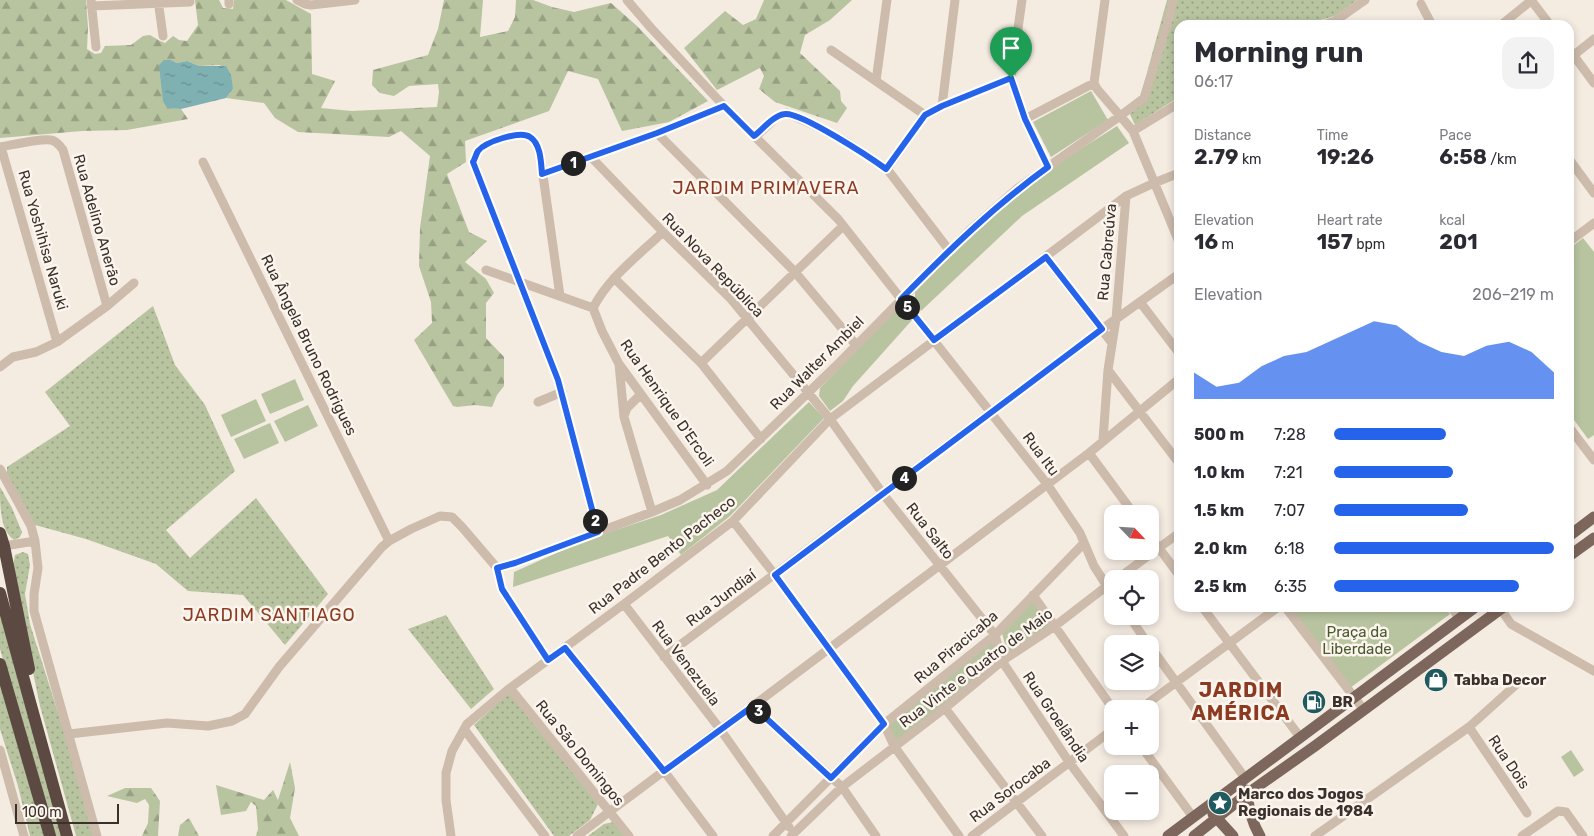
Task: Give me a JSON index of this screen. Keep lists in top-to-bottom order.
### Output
{
  "streets": {
    "street": [
      "Rua Adelino Anerão",
      "Rua Yoshihisa Naruki",
      "Rua Cabreúva",
      "Rua Nova República",
      "Rua Ângela Bruno Rodrigues",
      "Rua Walter Ambiel",
      "Rua Henrique D'Ercoli",
      "Rua Itu",
      "Rua Salto",
      "Rua Padre Bento Pacheco",
      "Rua Jundiaí",
      "Rua Piracicaba",
      "Rua Venezuela",
      "Rua Vinte e Quatro de Maio",
      "Rua Groelândia",
      "Rua São Domingos",
      "Rua Dois",
      "Rua Sorocaba"
    ]
  },
  "crossings": [
    ["Rua Adelino Anerão", "Rua Yoshihisa Naruki"],
    ["Rua Cabreúva", "Rua Padre Bento Pacheco"],
    ["Rua Cabreúva", "Rua Jundiaí"],
    ["Rua Nova República", "Rua Walter Ambiel"],
    ["Rua Nova República", "Rua Salto"],
    ["Rua Nova República", "Rua Padre Bento Pacheco"],
    ["Rua Walter Ambiel", "Rua Henrique D'Ercoli"],
    ["Rua Walter Ambiel", "Rua Itu"],
    ["Rua Itu", "Rua Padre Bento Pacheco"],
    ["Rua Itu", "Rua Jundiaí"],
    ["Rua Itu", "Rua Piracicaba"],
    ["Rua Salto", "Rua Padre Bento Pacheco"],
    ["Rua Salto", "Rua Jundiaí"],
    ["Rua Salto", "Rua Piracicaba"],
    ["Rua Salto", "Rua Vinte e Quatro de Maio"],
    ["Rua Salto", "Rua Groelândia"],
    ["Rua Padre Bento Pacheco", "Rua Venezuela"],
    ["Rua Padre Bento Pacheco", "Rua São Domingos"],
    ["Rua Jundiaí", "Rua Venezuela"],
    ["Rua Piracicaba", "Rua Vinte e Quatro de Maio"],
    ["Rua Venezuela", "Rua Vinte e Quatro de Maio"],
    ["Rua Vinte e Quatro de Maio", "Rua Groelândia"],
    ["Rua Groelândia", "Rua Sorocaba"]
  ],
  "districts": ["JARDIM PRIMAVERA", "JARDIM SANTIAGO", "JARDIM AMÉRICA"],
  "parks": ["Praça da Liberdade"],
  "places": {
    "shop": ["Tabba Decor"],
    "fuel station": ["BR"],
    "place": ["Marco dos Jogos Regionais de 1984"]
  },
  "scale_bar": "100 m",
  "north": "bottom right",
  "page": {
    "heading": ["Morning run", "06:17"],
    "stats": [
      ["Distance", "2.79 km"],
      ["Time", "19:26"],
      ["Pace", "6:58 /km"],
      ["Elevation", "16 m"],
      ["Heart rate", "157 bpm"],
      ["kcal", "201"]
    ],
    "pins": [
      "1",
      "5",
      "4",
      "2",
      "3"
    ],
    "chart": ["Elevation", "206–219 m"],
    "list": [
      {
        "name": "500 m",
        "note": "7:28"
      },
      {
        "name": "1.0 km",
        "note": "7:21"
      },
      {
        "name": "1.5 km",
        "note": "7:07"
      },
      {
        "name": "2.0 km",
        "note": "6:18"
      },
      {
        "name": "2.5 km",
        "note": "6:35"
      }
    ],
    "map_buttons": ["+", "−"],
    "scale": "100 m"
  }
}
